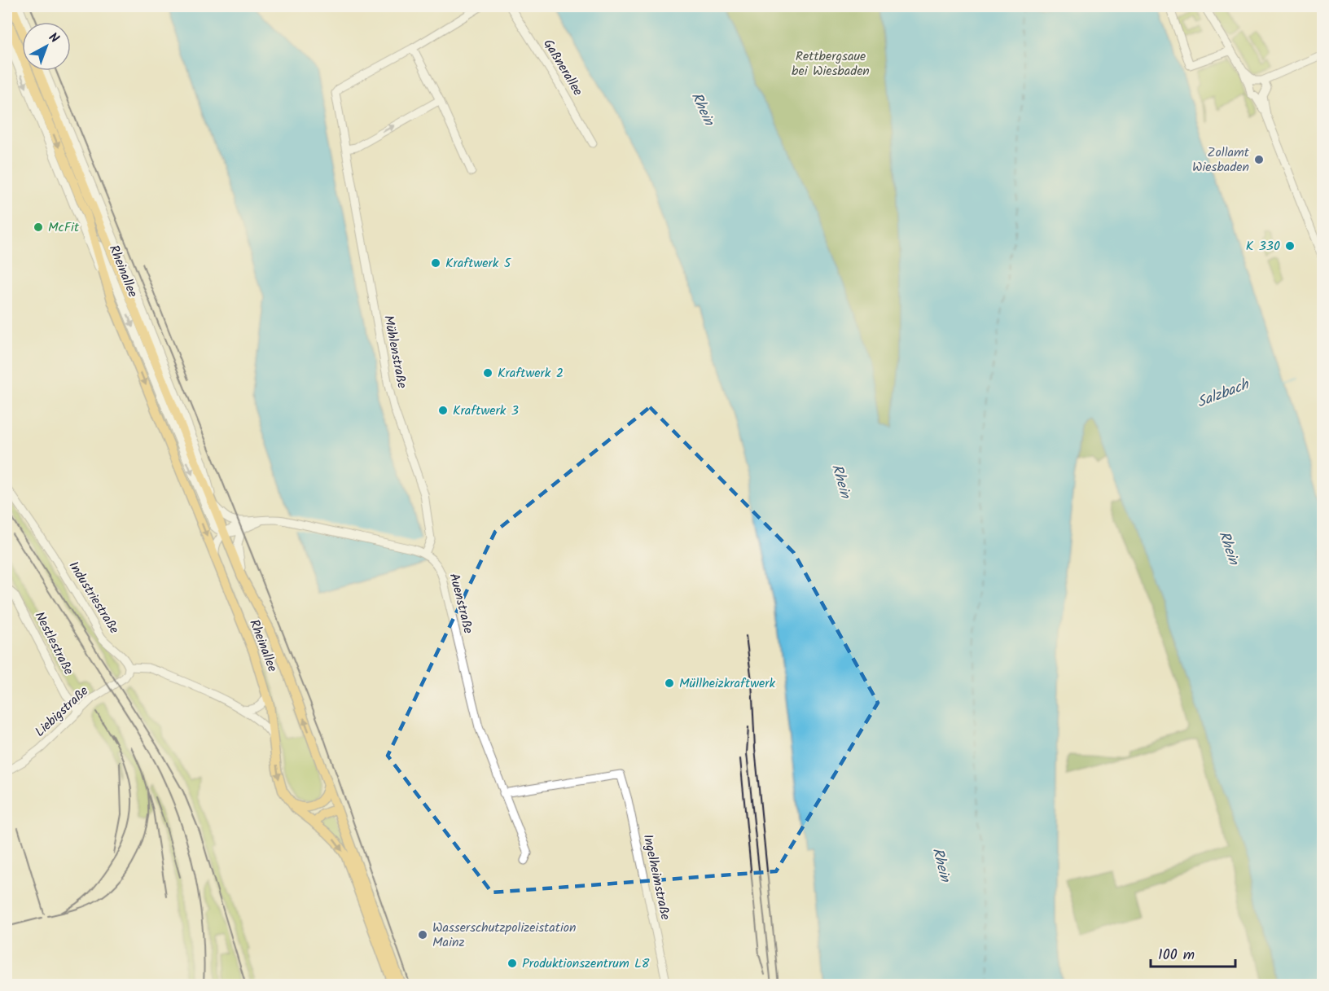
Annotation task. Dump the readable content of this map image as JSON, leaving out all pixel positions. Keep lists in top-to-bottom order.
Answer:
{
  "streets": {
    "main road": ["Rheinallee"],
    "street": [
      "Gaßnerallee",
      "Mühlenstraße",
      "Industriestraße",
      "Auenstraße",
      "Nestlestraße",
      "Liebigstraße",
      "Ingelheimstraße"
    ]
  },
  "crossings": [
    ["Mühlenstraße", "Auenstraße"],
    ["Industriestraße", "Liebigstraße"],
    ["Auenstraße", "Ingelheimstraße"],
    ["Nestlestraße", "Liebigstraße"]
  ],
  "water": ["Rhein", "Salzbach"],
  "parks": ["Rettbergsaue bei Wiesbaden"],
  "places": [
    "Zollamt Wiesbaden",
    "McFit",
    "K 330",
    "Kraftwerk 5",
    "Kraftwerk 2",
    "Kraftwerk 3",
    "Müllheizkraftwerk",
    "Wasserschutzpolizeistation Mainz",
    "Produktionszentrum L8"
  ],
  "scale_bar": "100 m",
  "north": "top right"
}
